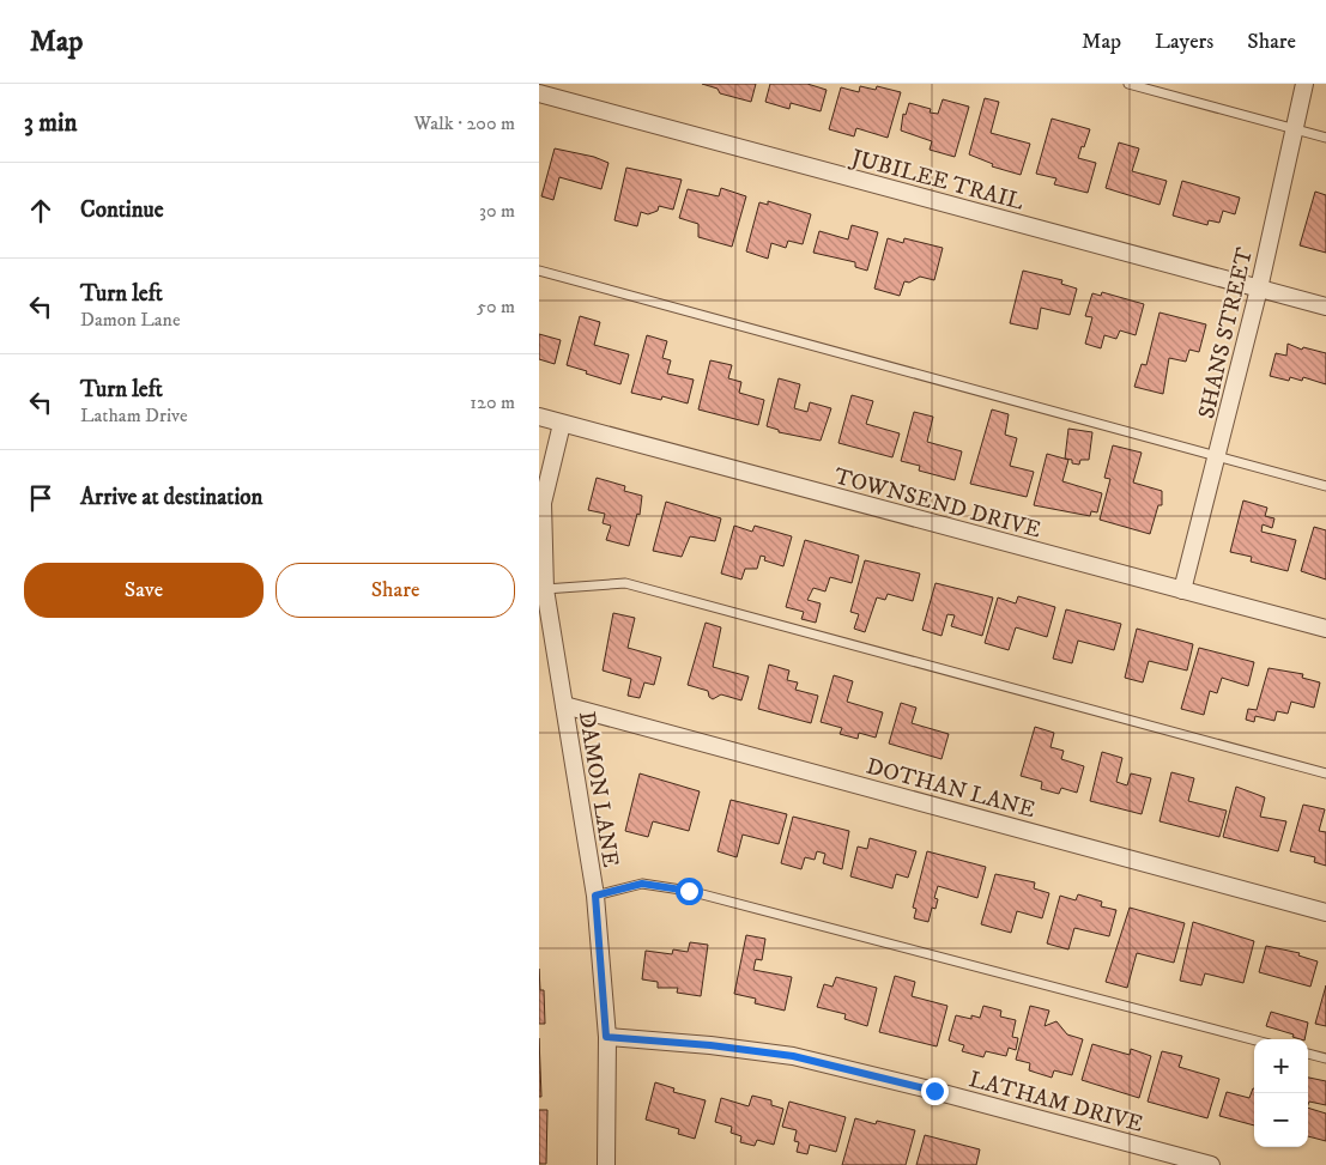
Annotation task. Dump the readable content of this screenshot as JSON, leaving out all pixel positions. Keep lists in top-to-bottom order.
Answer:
{
  "streets": {
    "street": [
      "JUBILEE TRAIL",
      "SHANS STREET",
      "TOWNSEND DRIVE",
      "DOTHAN LANE",
      "DAMON LANE",
      "LATHAM DRIVE"
    ]
  },
  "crossings": [
    ["JUBILEE TRAIL", "SHANS STREET"],
    ["SHANS STREET", "TOWNSEND DRIVE"],
    ["TOWNSEND DRIVE", "DAMON LANE"],
    ["DOTHAN LANE", "DAMON LANE"],
    ["DAMON LANE", "LATHAM DRIVE"]
  ],
  "page": {
    "header": "Map",
    "nav": ["Map", "Layers", "Share"],
    "heading": ["3 min", "Walk · 200 m"],
    "list": [
      ["Continue", "30 m"],
      ["Turn left", "Damon Lane", "50 m"],
      ["Turn left", "Latham Drive", "120 m"],
      "Arrive at destination"
    ],
    "buttons": ["Save", "Share"],
    "map_buttons": ["+", "−"]
  }
}
